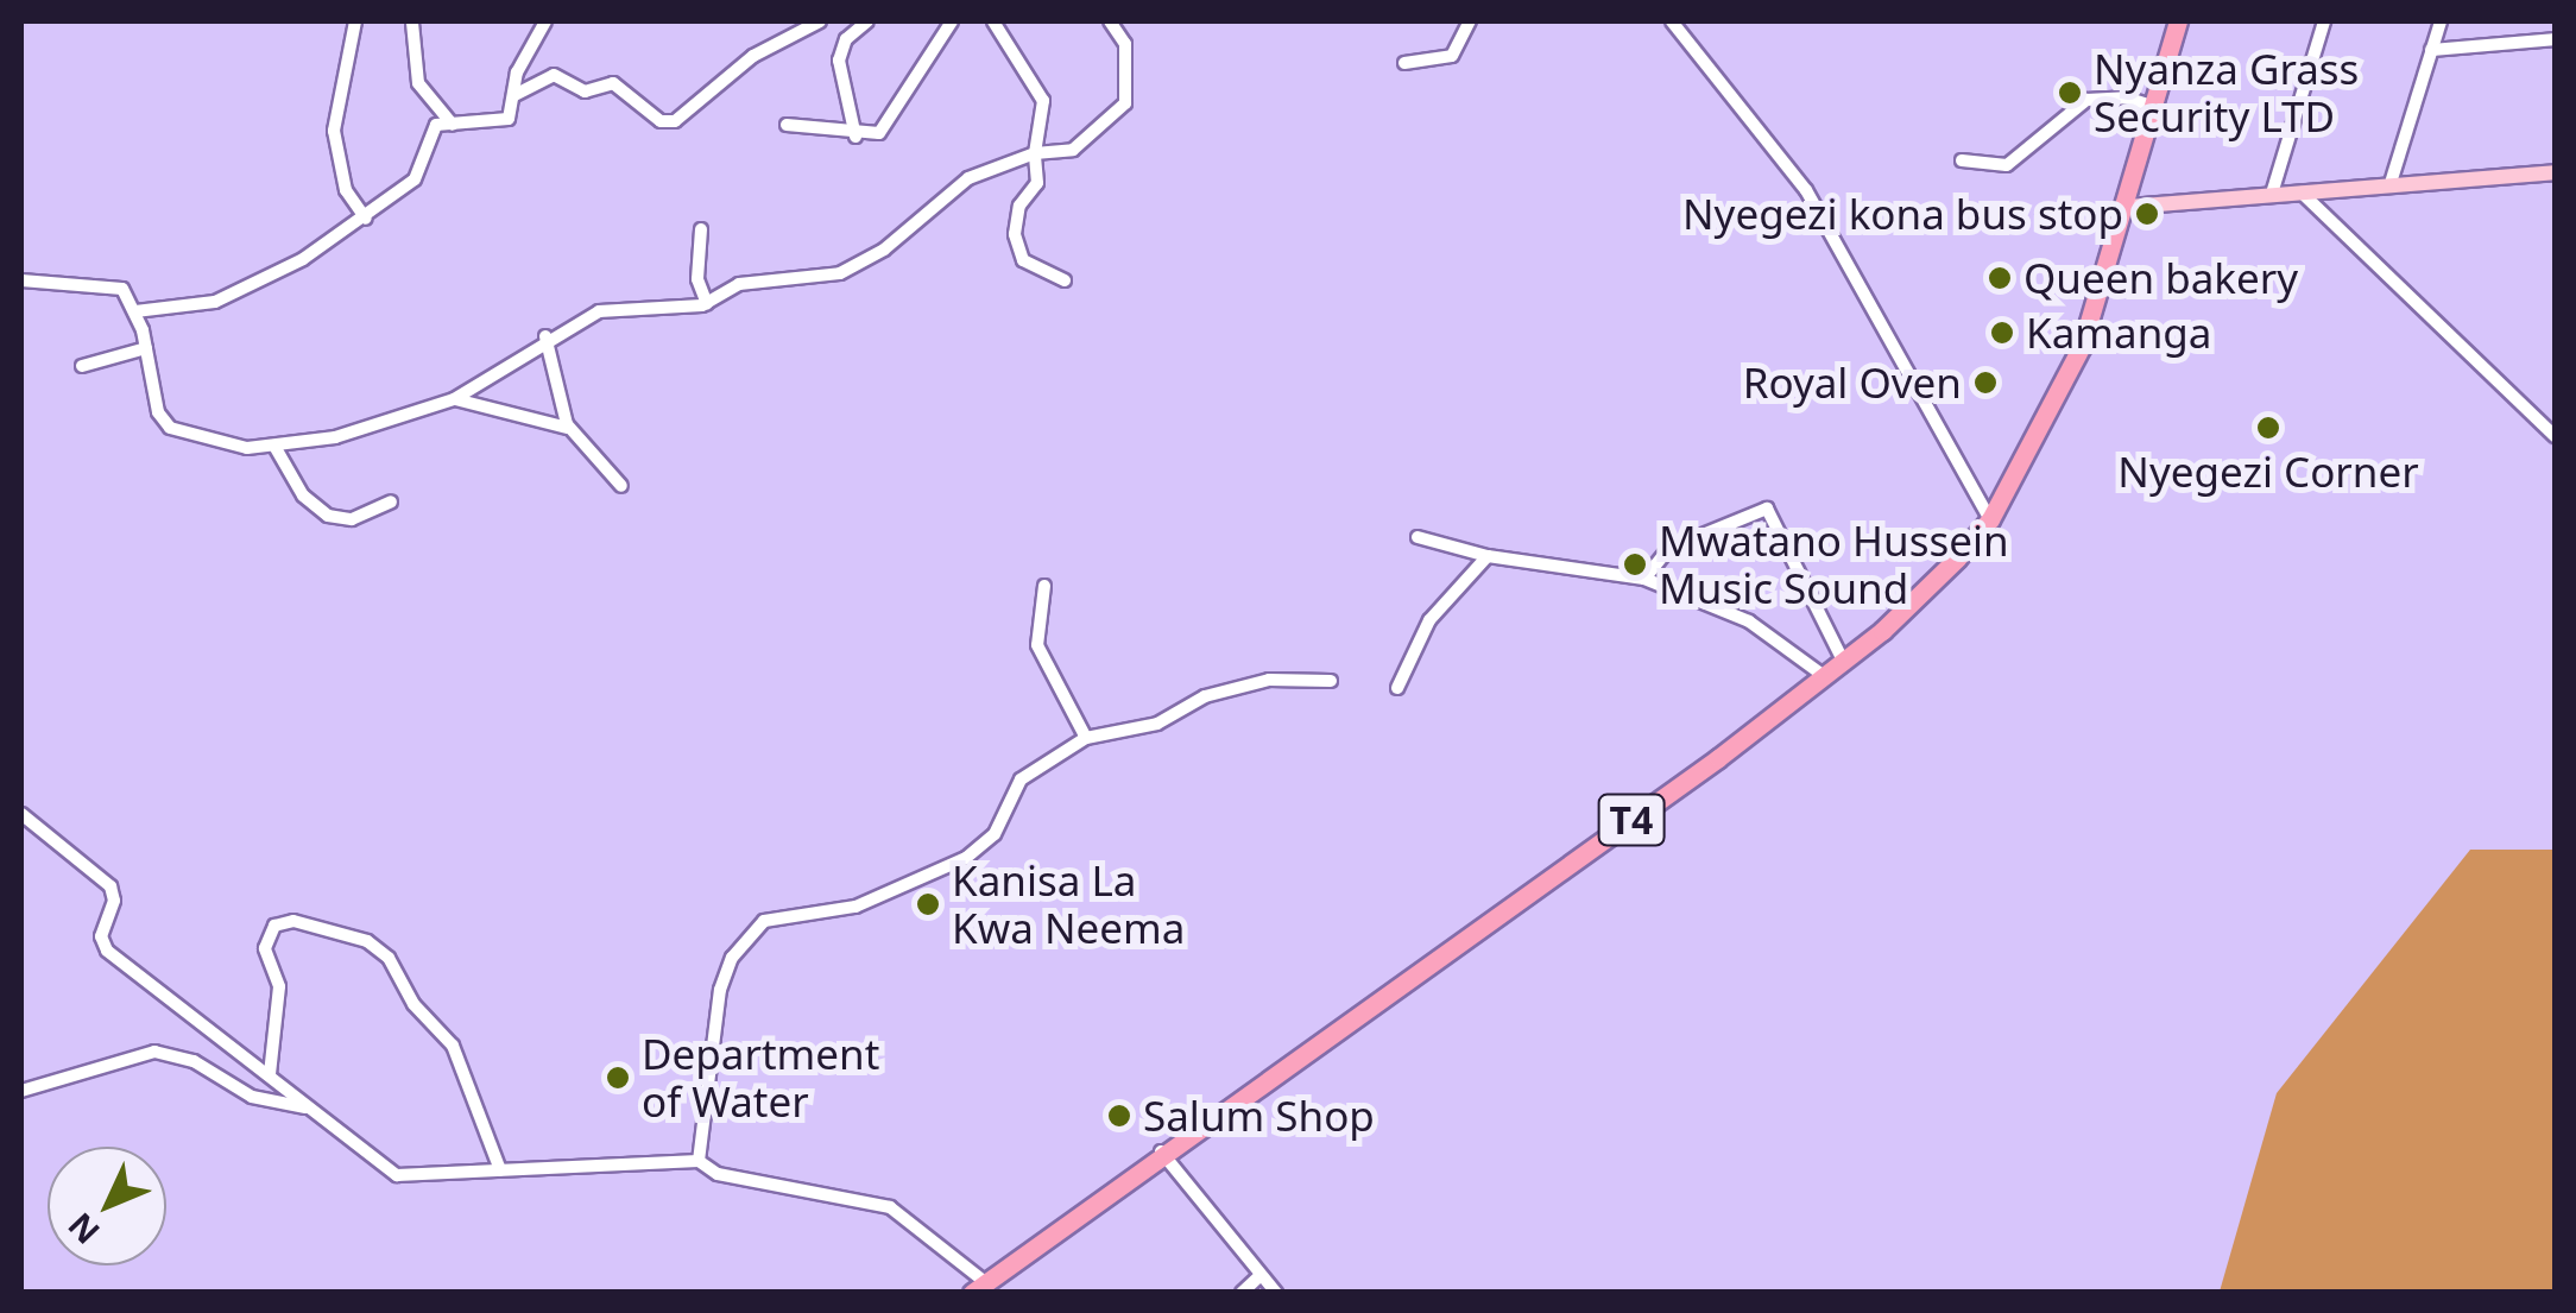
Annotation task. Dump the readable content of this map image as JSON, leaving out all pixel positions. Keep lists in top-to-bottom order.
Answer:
{
  "streets": {
    "highway": ["T4"]
  },
  "places": [
    "Nyanza Grass Security LTD",
    "Nyegezi kona bus stop",
    "Queen bakery",
    "Kamanga",
    "Royal Oven",
    "Nyegezi Corner",
    "Mwatano Hussein Music Sound",
    "Kanisa La Kwa Neema",
    "Department of Water",
    "Salum Shop"
  ],
  "north": "bottom left"
}
